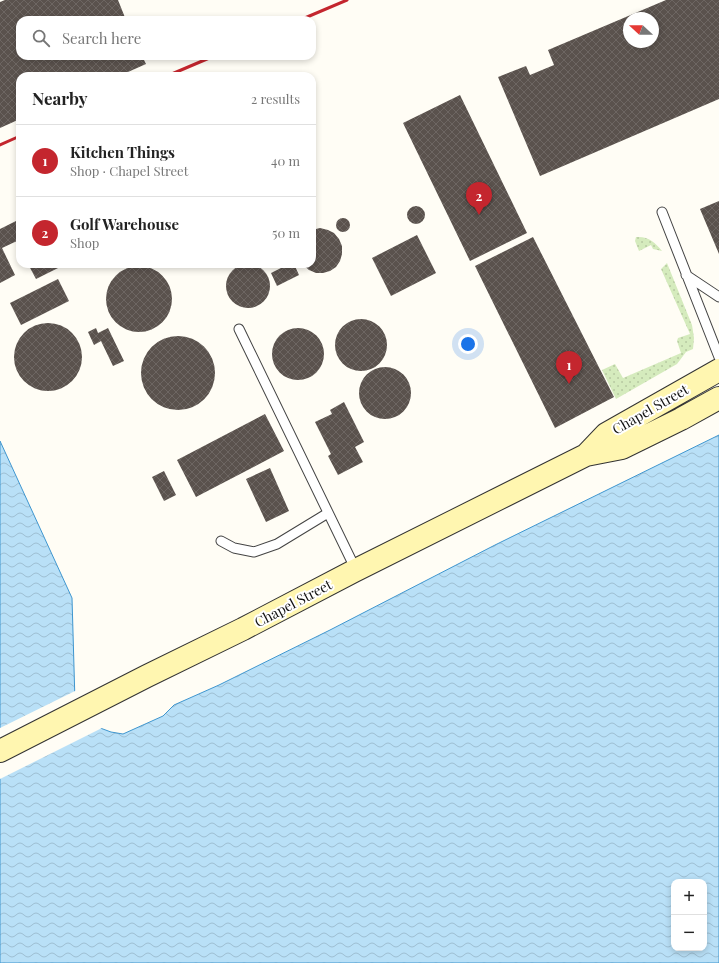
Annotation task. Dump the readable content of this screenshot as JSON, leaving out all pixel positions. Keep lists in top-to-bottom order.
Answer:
{
  "streets": {
    "main road": ["Chapel Street"]
  },
  "north": "left",
  "page": {
    "search": "Search here",
    "heading": ["Nearby", "2 results"],
    "list": [
      {
        "mark": "1",
        "name": "Kitchen Things",
        "note": "Shop · Chapel Street",
        "value": "40 m"
      },
      {
        "mark": "2",
        "name": "Golf Warehouse",
        "note": "Shop",
        "value": "50 m"
      }
    ],
    "pins": ["2", "1"],
    "map_buttons": ["+", "−"]
  }
}
